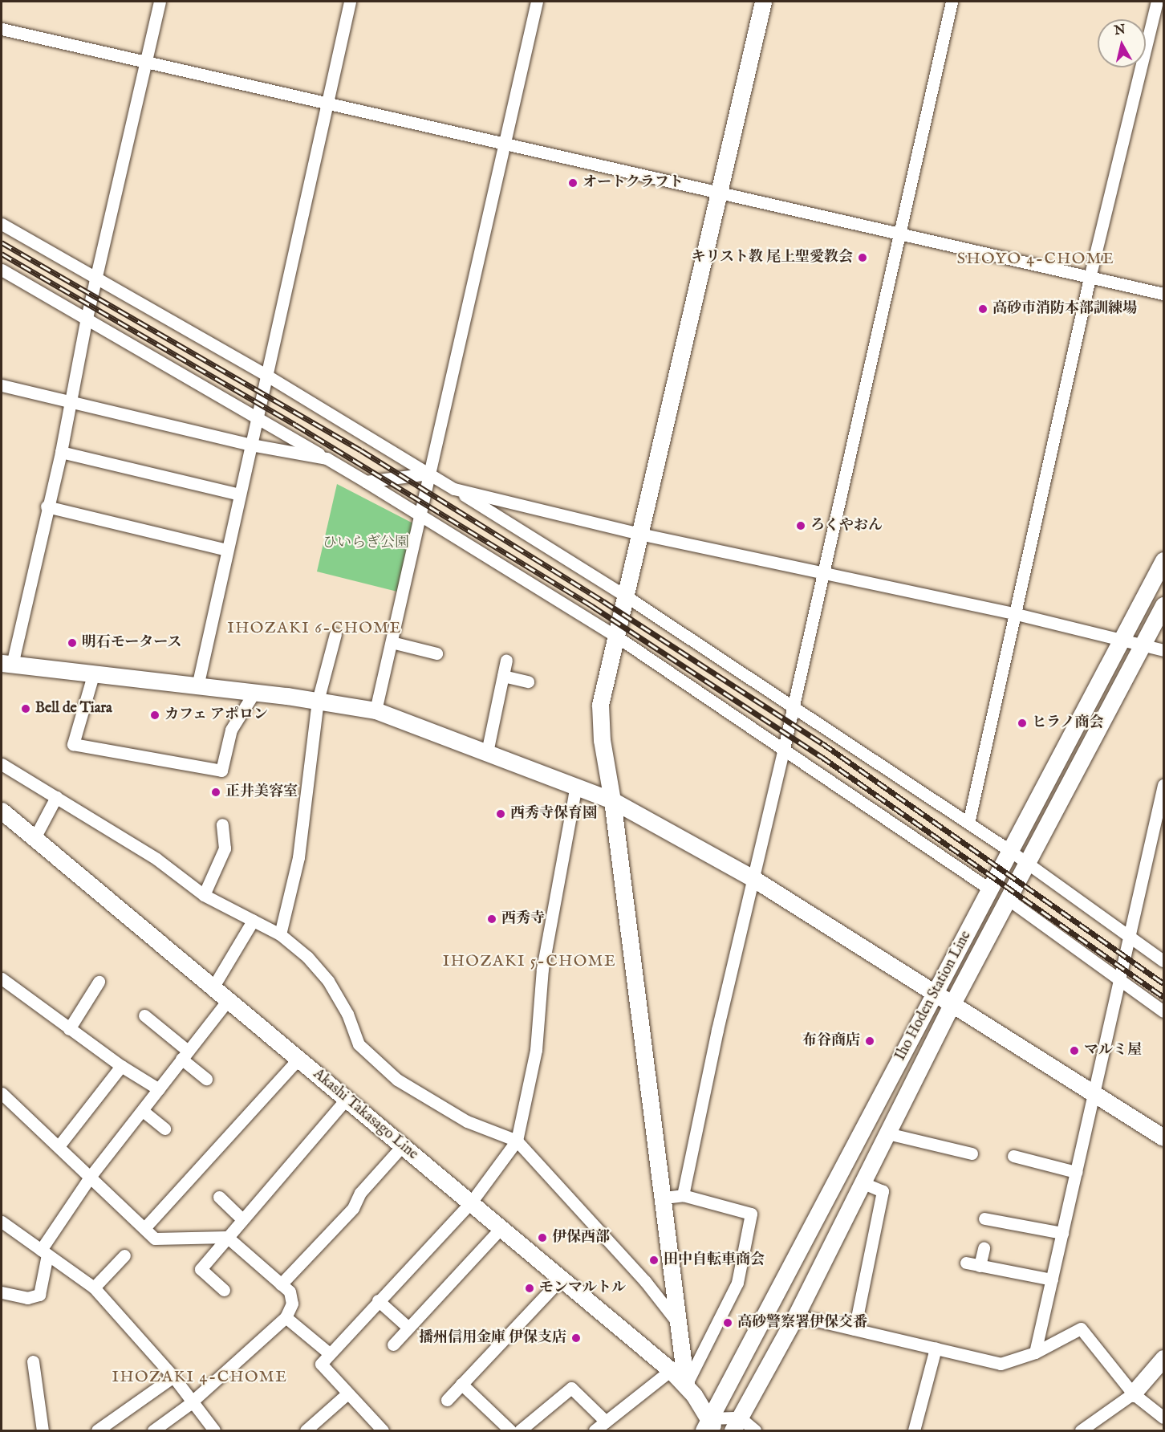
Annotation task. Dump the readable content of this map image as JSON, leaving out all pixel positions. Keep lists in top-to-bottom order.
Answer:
{
  "streets": {
    "main road": ["Iho Hoden Station Line", "Akashi Takasago Line"]
  },
  "crossings": [
    ["Iho Hoden Station Line", "Akashi Takasago Line"]
  ],
  "districts": [
    "SHOYO 4-CHOME",
    "IHOZAKI 6-CHOME",
    "IHOZAKI 5-CHOME",
    "IHOZAKI 4-CHOME"
  ],
  "parks": ["ひいらぎ公園"],
  "places": [
    "オートクラフト",
    "キリスト教 尾上聖愛教会",
    "高砂市消防本部訓練場",
    "ろくやおん",
    "明石モータース",
    "Bell de Tiara",
    "カフェ アポロン",
    "ヒラノ商会",
    "正井美容室",
    "西秀寺保育園",
    "西秀寺",
    "布谷商店",
    "マルミ屋",
    "伊保西部",
    "田中自転車商会",
    "モンマルトル",
    "高砂警察署伊保交番",
    "播州信用金庫 伊保支店"
  ],
  "north": "top"
}
